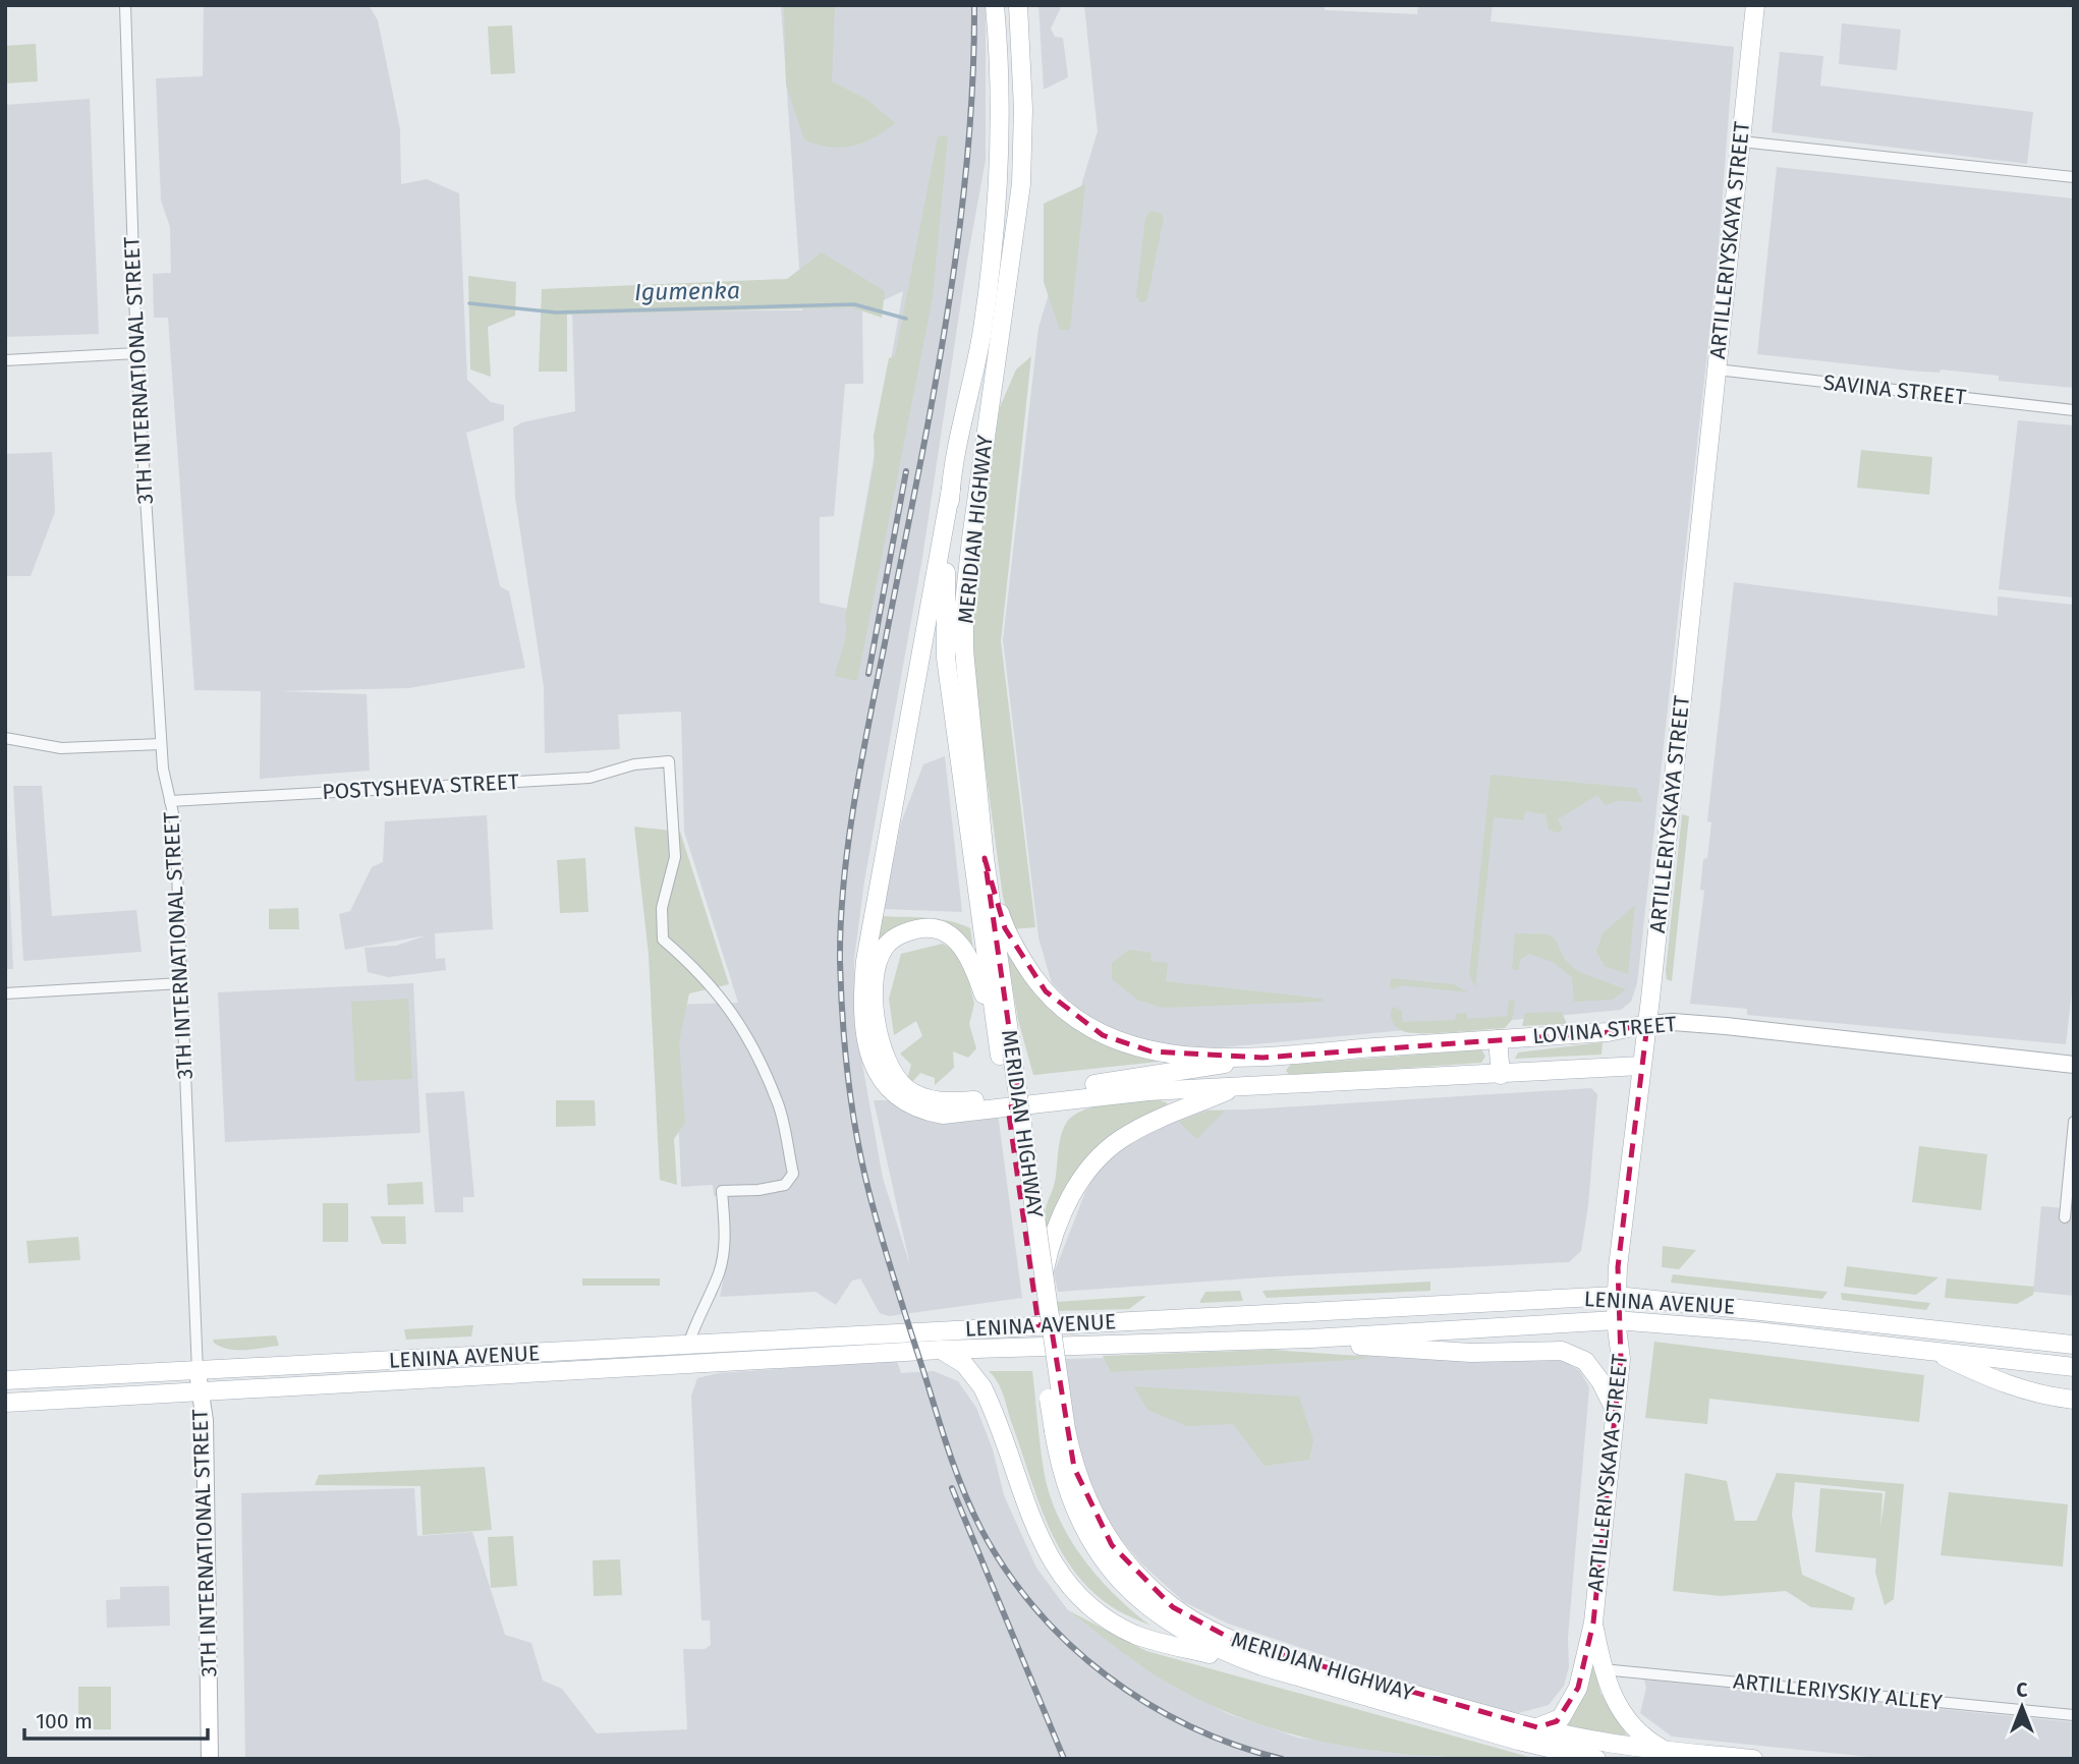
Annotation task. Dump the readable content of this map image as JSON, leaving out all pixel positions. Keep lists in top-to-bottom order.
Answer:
{
  "streets": {
    "main road": [
      "ARTILLERIYSKAYA STREET",
      "MERIDIAN HIGHWAY",
      "LOVINA STREET",
      "LENINA AVENUE"
    ],
    "street": [
      "3TH INTERNATIONAL STREET",
      "SAVINA STREET",
      "POSTYSHEVA STREET",
      "ARTILLERIYSKIY ALLEY"
    ]
  },
  "crossings": [
    ["ARTILLERIYSKAYA STREET", "SAVINA STREET"],
    ["ARTILLERIYSKAYA STREET", "MERIDIAN HIGHWAY"],
    ["ARTILLERIYSKAYA STREET", "LOVINA STREET"],
    ["ARTILLERIYSKAYA STREET", "LENINA AVENUE"],
    ["ARTILLERIYSKAYA STREET", "ARTILLERIYSKIY ALLEY"],
    ["3TH INTERNATIONAL STREET", "POSTYSHEVA STREET"],
    ["3TH INTERNATIONAL STREET", "LENINA AVENUE"],
    ["POSTYSHEVA STREET", "LENINA AVENUE"]
  ],
  "water": ["Igumenka"],
  "scale_bar": "100 m",
  "north": "top"
}
